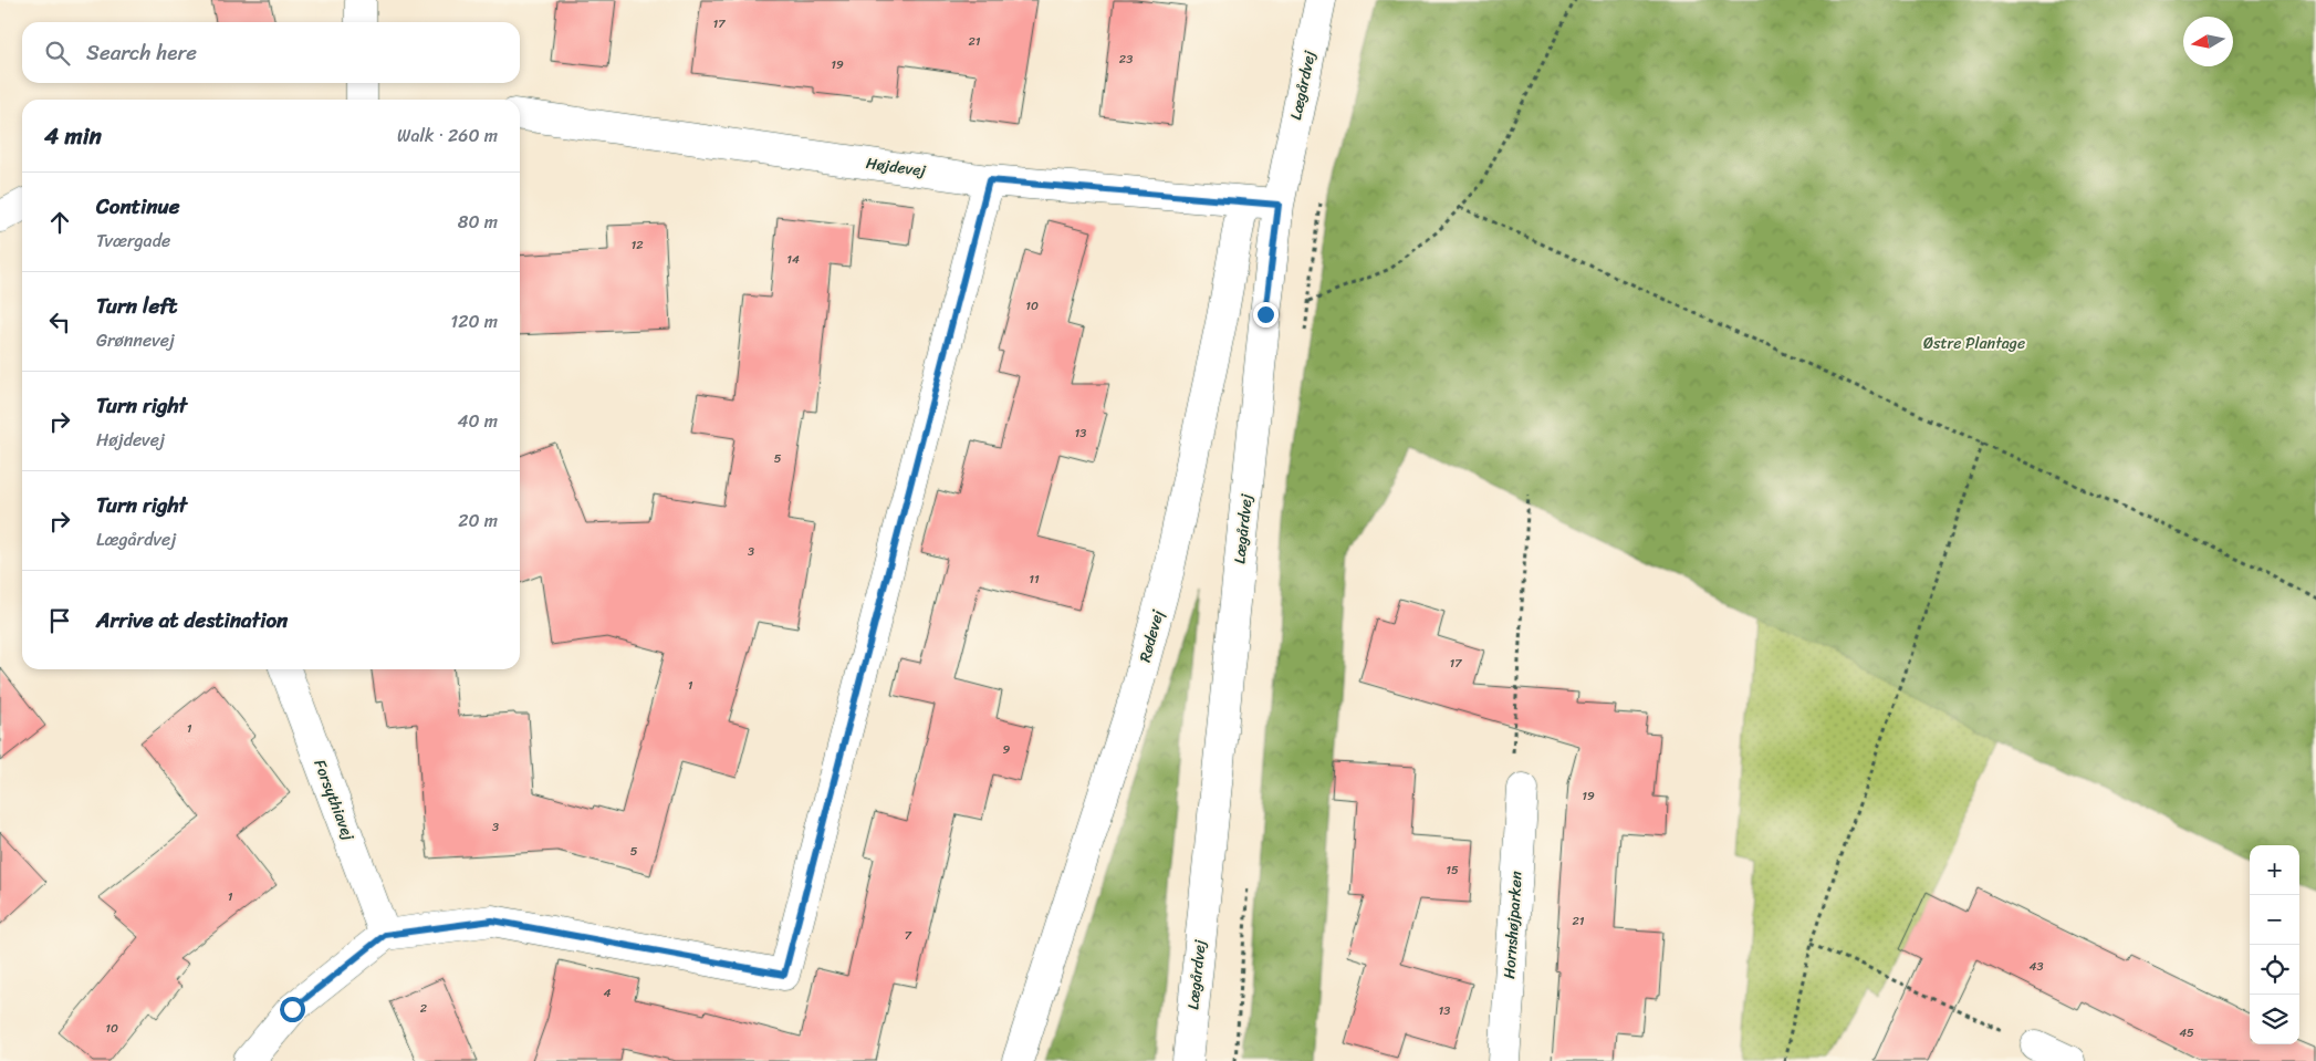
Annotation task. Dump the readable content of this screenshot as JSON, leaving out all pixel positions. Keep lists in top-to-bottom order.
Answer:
{
  "streets": {
    "street": [
      "Lægårdvej",
      "Højdevej",
      "Rødevej",
      "Forsythiavej",
      "Hornshøjparken"
    ]
  },
  "crossings": [
    ["Lægårdvej", "Højdevej"],
    ["Højdevej", "Rødevej"]
  ],
  "parks": ["Østre Plantage"],
  "house_numbers": [
    "17",
    "21",
    "23",
    "19",
    "12",
    "14",
    "10",
    "13",
    "5",
    "3",
    "11",
    "17",
    "1",
    "1",
    "9",
    "19",
    "3",
    "5",
    "15",
    "1",
    "21",
    "7",
    "43",
    "4",
    "2",
    "13",
    "10",
    "45"
  ],
  "north": "left",
  "page": {
    "search": "Search here",
    "heading": ["4 min", "Walk · 260 m"],
    "list": [
      ["Continue", "Tværgade", "80 m"],
      ["Turn left", "Grønnevej", "120 m"],
      ["Turn right", "Højdevej", "40 m"],
      ["Turn right", "Lægårdvej", "20 m"],
      "Arrive at destination"
    ],
    "map_buttons": ["+", "−"]
  }
}
